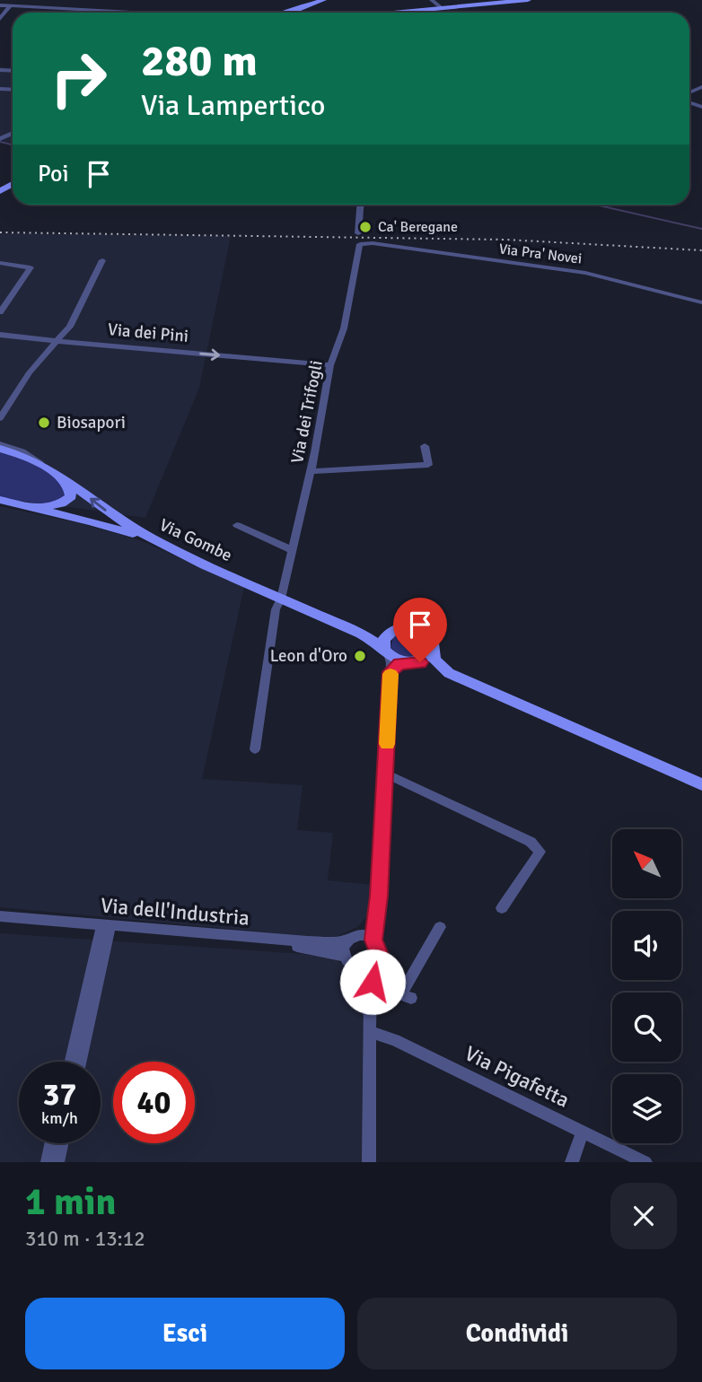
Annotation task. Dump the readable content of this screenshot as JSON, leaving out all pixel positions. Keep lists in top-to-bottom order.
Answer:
{
  "streets": {
    "main road": ["Via Gombe"],
    "street": [
      "Via Pra' Novei",
      "Via dei Pini",
      "Via dei Trifogli",
      "Via dell'Industria",
      "Via Pigafetta"
    ]
  },
  "crossings": [
    ["Via Pra' Novei", "Via dei Trifogli"],
    ["Via dei Pini", "Via dei Trifogli"],
    ["Via dei Trifogli", "Via Gombe"]
  ],
  "one_way": ["Via dei Pini"],
  "places": ["Ca' Beregane", "Biosapori", "Leon d'Oro"],
  "north": "top left",
  "page": {
    "turn": ["280 m", "Via Lampertico"],
    "then": "Poi",
    "speed": "37 km/h",
    "limit": "40",
    "heading": ["1 min", "310 m · 13:12"],
    "buttons": ["Esci", "Condividi"]
  }
}
